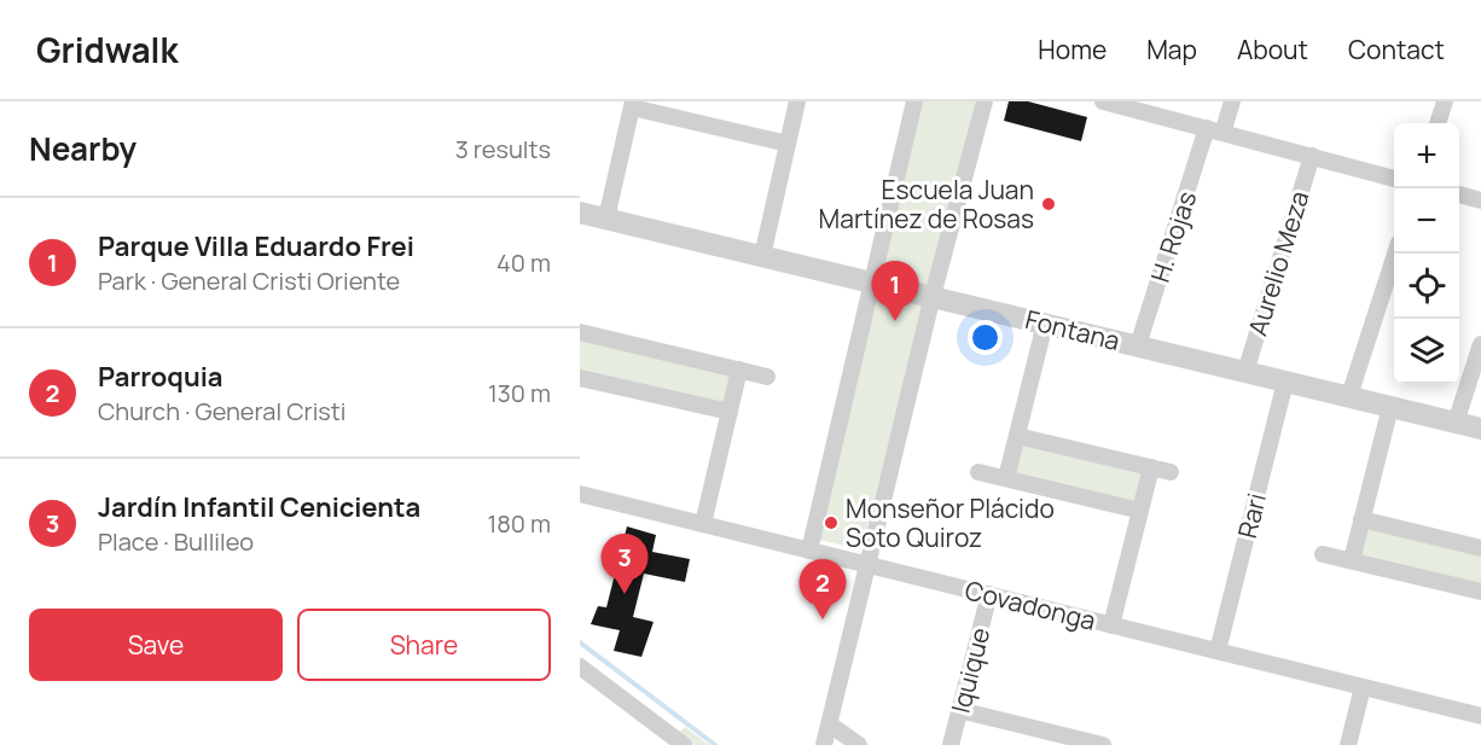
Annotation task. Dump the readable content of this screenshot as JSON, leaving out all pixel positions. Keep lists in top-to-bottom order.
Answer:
{
  "streets": {
    "street": [
      "H. Rojas",
      "Aurelio Meza",
      "Fontana",
      "Rari",
      "Covadonga",
      "Iquique"
    ]
  },
  "crossings": [
    ["H. Rojas", "Fontana"],
    ["Aurelio Meza", "Fontana"],
    ["Fontana", "Rari"],
    ["Rari", "Covadonga"],
    ["Covadonga", "Iquique"]
  ],
  "places": ["Escuela Juan Martínez de Rosas", "Monseñor Plácido Soto Quiroz"],
  "page": {
    "header": "Gridwalk",
    "nav": [
      "Home",
      "Map",
      "About",
      "Contact"
    ],
    "heading": ["Nearby", "3 results"],
    "map_buttons": ["+", "−"],
    "list": [
      {
        "mark": "1",
        "name": "Parque Villa Eduardo Frei",
        "note": "Park · General Cristi Oriente",
        "value": "40 m"
      },
      {
        "mark": "2",
        "name": "Parroquia",
        "note": "Church · General Cristi",
        "value": "130 m"
      },
      {
        "mark": "3",
        "name": "Jardín Infantil Cenicienta",
        "note": "Place · Bullileo",
        "value": "180 m"
      }
    ],
    "pins": ["1", "3", "2"],
    "buttons": ["Save", "Share"]
  }
}
